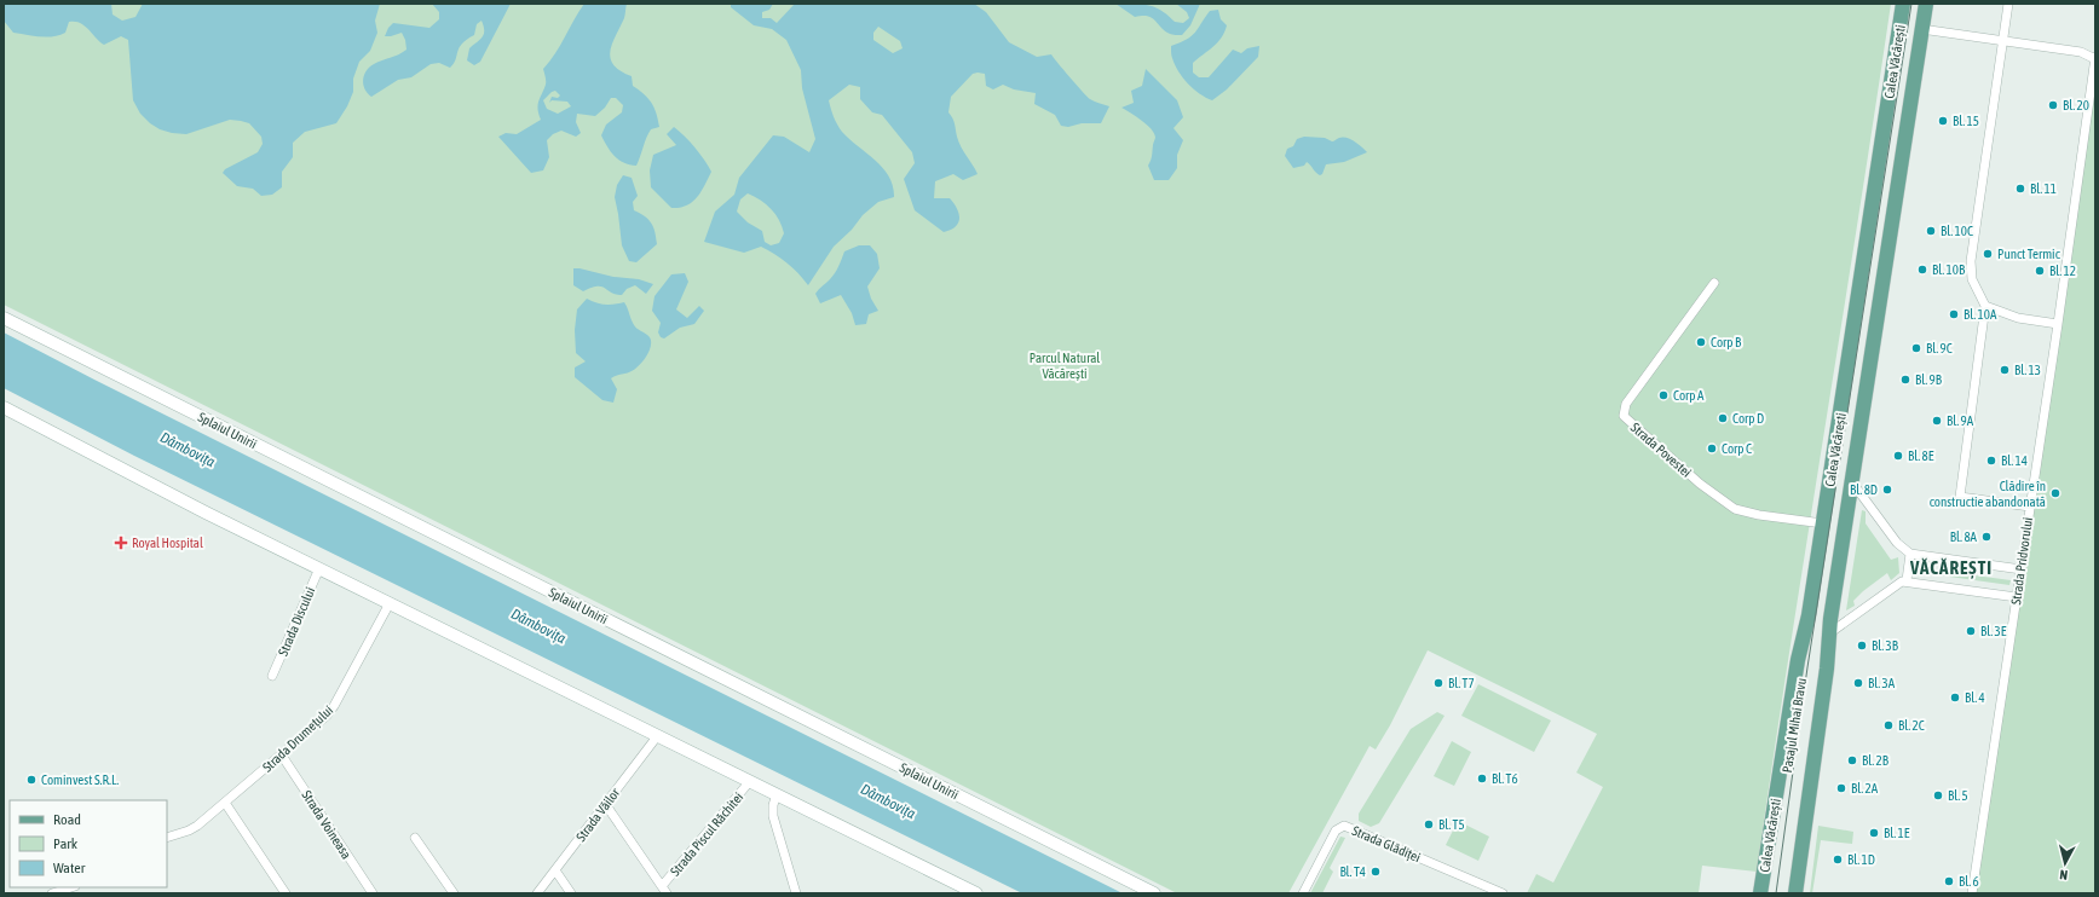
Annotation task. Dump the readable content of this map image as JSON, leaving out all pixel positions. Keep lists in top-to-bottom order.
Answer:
{
  "streets": {
    "main road": ["Calea Văcărești", "Splaiul Unirii", "Pasajul Mihai Bravu"],
    "street": [
      "Strada Povestei",
      "Strada Pridvorului",
      "Strada Discului",
      "Strada Drumețului",
      "Strada Văilor",
      "Strada Voineasa",
      "Strada Piscul Răchitei",
      "Strada Glădiței"
    ]
  },
  "crossings": [
    ["Calea Văcărești", "Strada Povestei"],
    ["Calea Văcărești", "Pasajul Mihai Bravu"],
    ["Strada Drumețului", "Strada Voineasa"]
  ],
  "districts": ["VĂCĂREȘTI"],
  "water": ["Dâmbovița"],
  "parks": ["Parcul Natural Văcărești"],
  "places": {
    "other": [
      "Bl. 20",
      "Bl. 15",
      "Bl. 11",
      "Bl. 10C",
      "Punct Termic",
      "Bl. 10B",
      "Bl. 12",
      "Bl. 10A",
      "Corp B",
      "Bl. 9C",
      "Bl. 13",
      "Bl. 9B",
      "Corp A",
      "Corp D",
      "Bl. 9A",
      "Corp C",
      "Bl. 8E",
      "Bl. 14",
      "Bl. 8D",
      "Clădire în constructie abandonată",
      "Bl. 8A",
      "Bl. 3E",
      "Bl. 3B",
      "Bl. T7",
      "Bl. 3A",
      "Bl. 4",
      "Bl. 2C",
      "Bl. 2B",
      "Bl. T6",
      "Cominvest S.R.L.",
      "Bl. 2A",
      "Bl. 5",
      "Bl. T5",
      "Bl. 1E",
      "Bl. 1D",
      "Bl. T4",
      "Bl. 6"
    ],
    "health": ["Royal Hospital"]
  },
  "legend": ["Road", "Park", "Water"],
  "north": "bottom"
}
